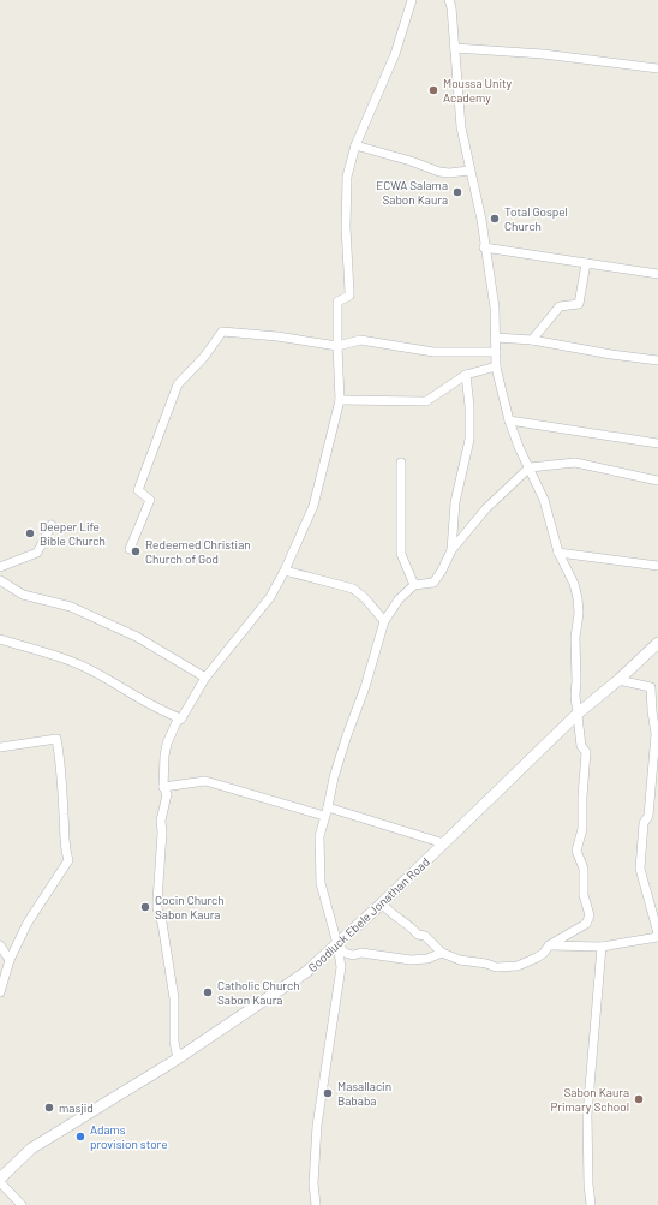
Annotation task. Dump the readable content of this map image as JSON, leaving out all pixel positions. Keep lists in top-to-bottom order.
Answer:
{
  "streets": {
    "main road": ["Goodluck Ebele Jonathan Road"]
  },
  "places": [
    "Moussa Unity Academy",
    "ECWA Salama Sabon Kaura",
    "Total Gospel Church",
    "Deeper Life Bible Church",
    "Redeemed Christian Church of God",
    "Cocin Church Sabon Kaura",
    "Catholic Church Sabon Kaura",
    "Masallacin Bababa",
    "Sabon Kaura Primary School",
    "masjid",
    "Adams provision store"
  ]
}
